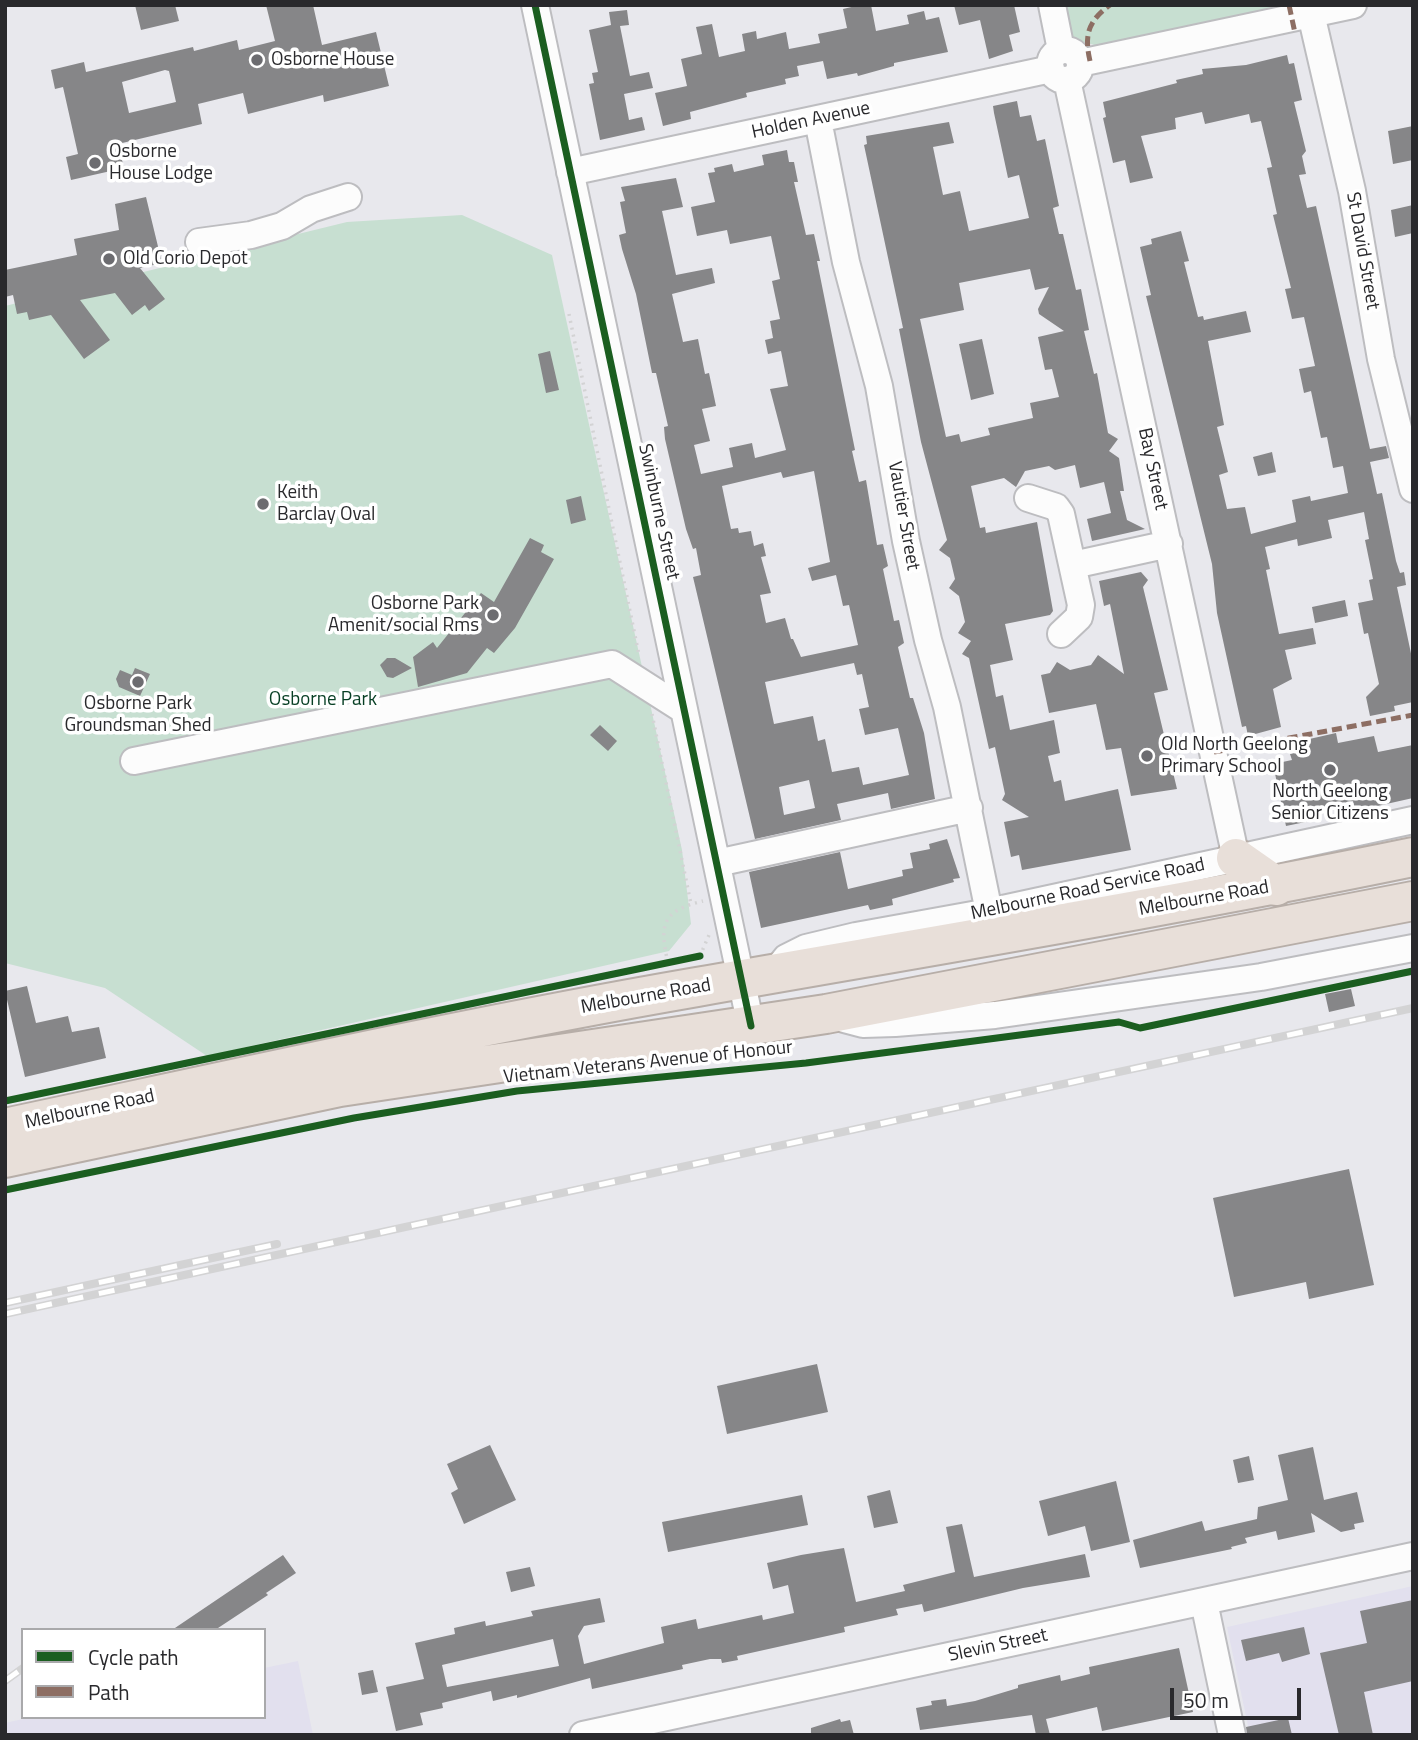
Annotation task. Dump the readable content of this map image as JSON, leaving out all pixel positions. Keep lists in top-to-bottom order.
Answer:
{
  "streets": {
    "highway": ["Melbourne Road"],
    "street": [
      "Holden Avenue",
      "St David Street",
      "Bay Street",
      "Swinburne Street",
      "Vautier Street",
      "Melbourne Road Service Road",
      "Slevin Street"
    ],
    "cycle path": ["Vietnam Veterans Avenue of Honour"]
  },
  "crossings": [
    ["Holden Avenue", "St David Street"],
    ["Holden Avenue", "Bay Street"],
    ["Holden Avenue", "Swinburne Street"],
    ["Holden Avenue", "Vautier Street"],
    ["Bay Street", "Melbourne Road Service Road"],
    ["Bay Street", "Melbourne Road"],
    ["Swinburne Street", "Melbourne Road Service Road"],
    ["Swinburne Street", "Melbourne Road"],
    ["Vautier Street", "Melbourne Road Service Road"],
    ["Melbourne Road Service Road", "Melbourne Road"]
  ],
  "parks": ["Osborne Park"],
  "places": [
    "Osborne House",
    "Osborne House Lodge",
    "Old Corio Depot",
    "Keith Barclay Oval",
    "Osborne Park Amenit/social Rms",
    "Osborne Park Groundsman Shed",
    "Old North Geelong Primary School",
    "North Geelong Senior Citizens"
  ],
  "legend": ["Cycle path", "Path"],
  "scale_bar": "50 m"
}
